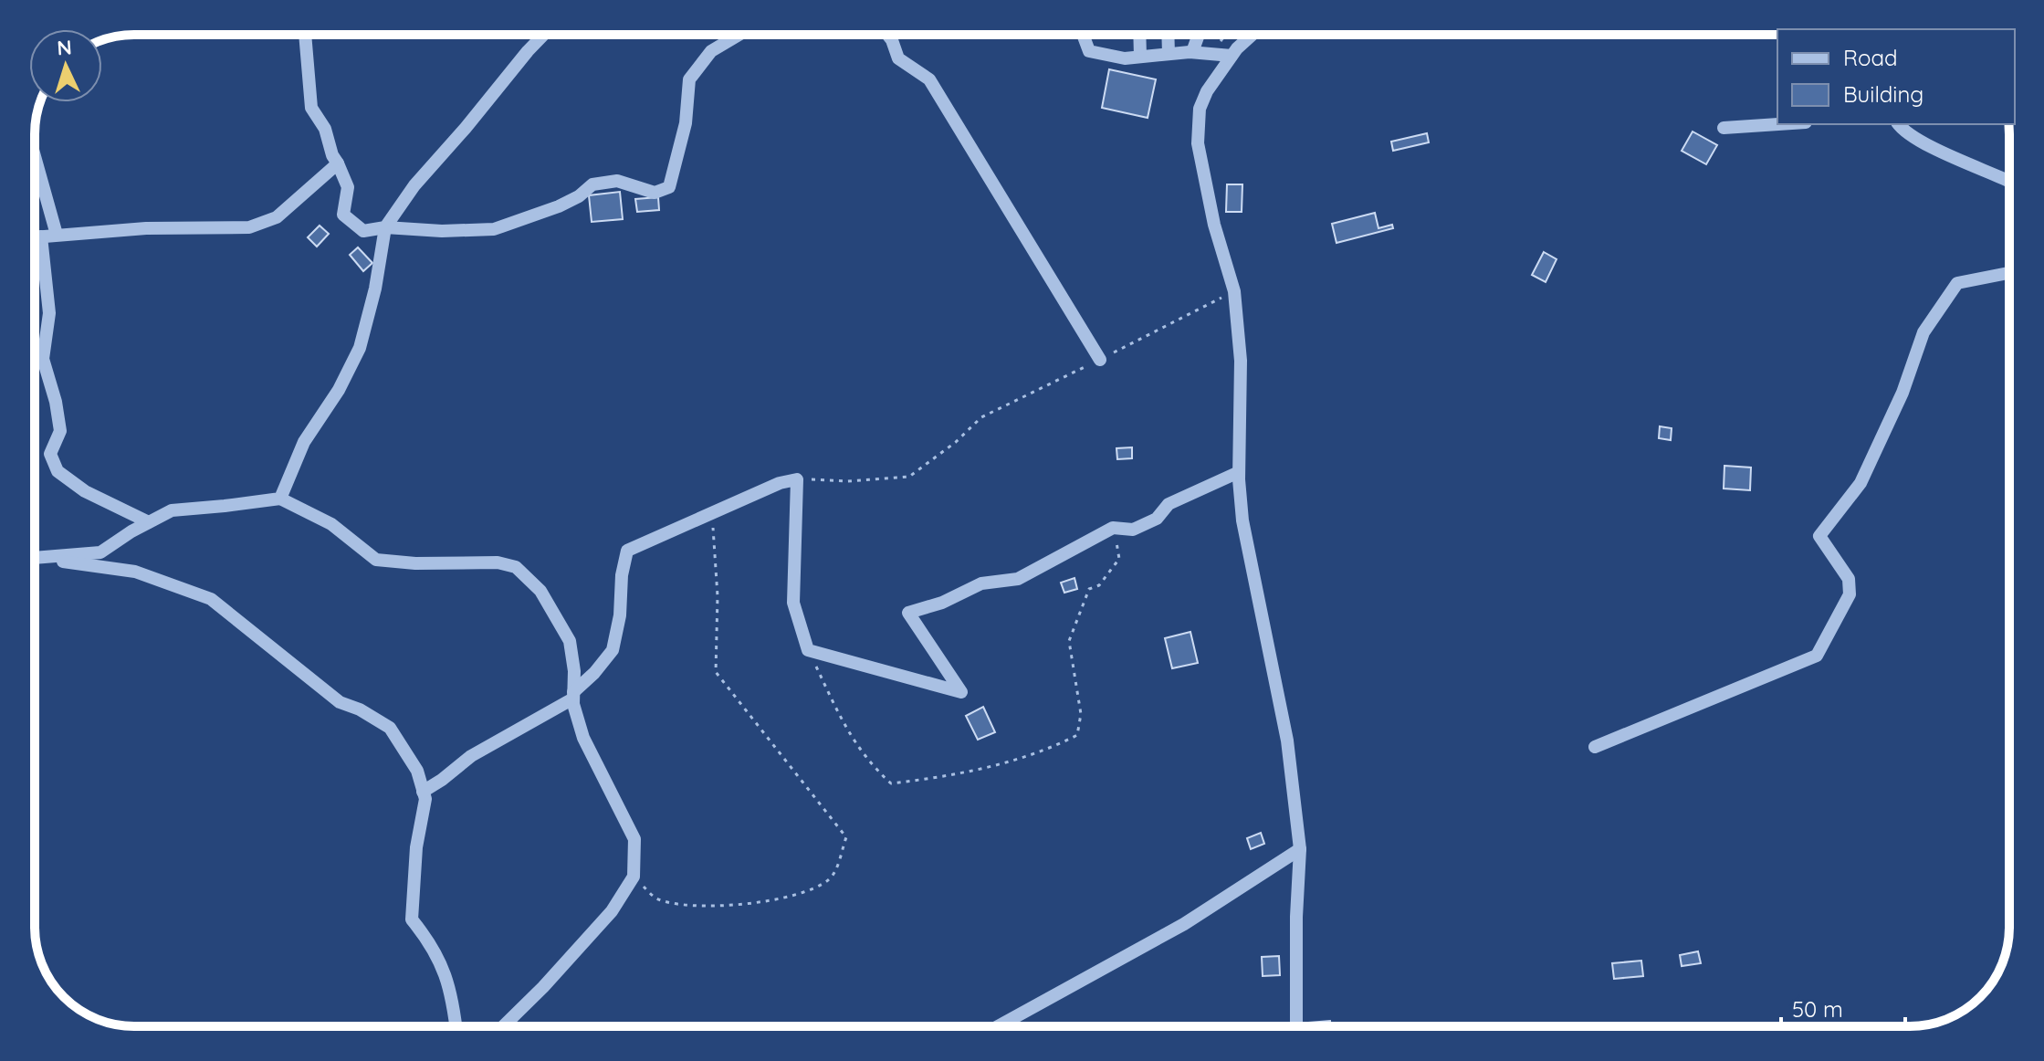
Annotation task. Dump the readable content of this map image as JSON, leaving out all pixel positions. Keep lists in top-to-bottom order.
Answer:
{
  "legend": ["Road", "Building"],
  "scale_bar": "50 m",
  "north": "top"
}
